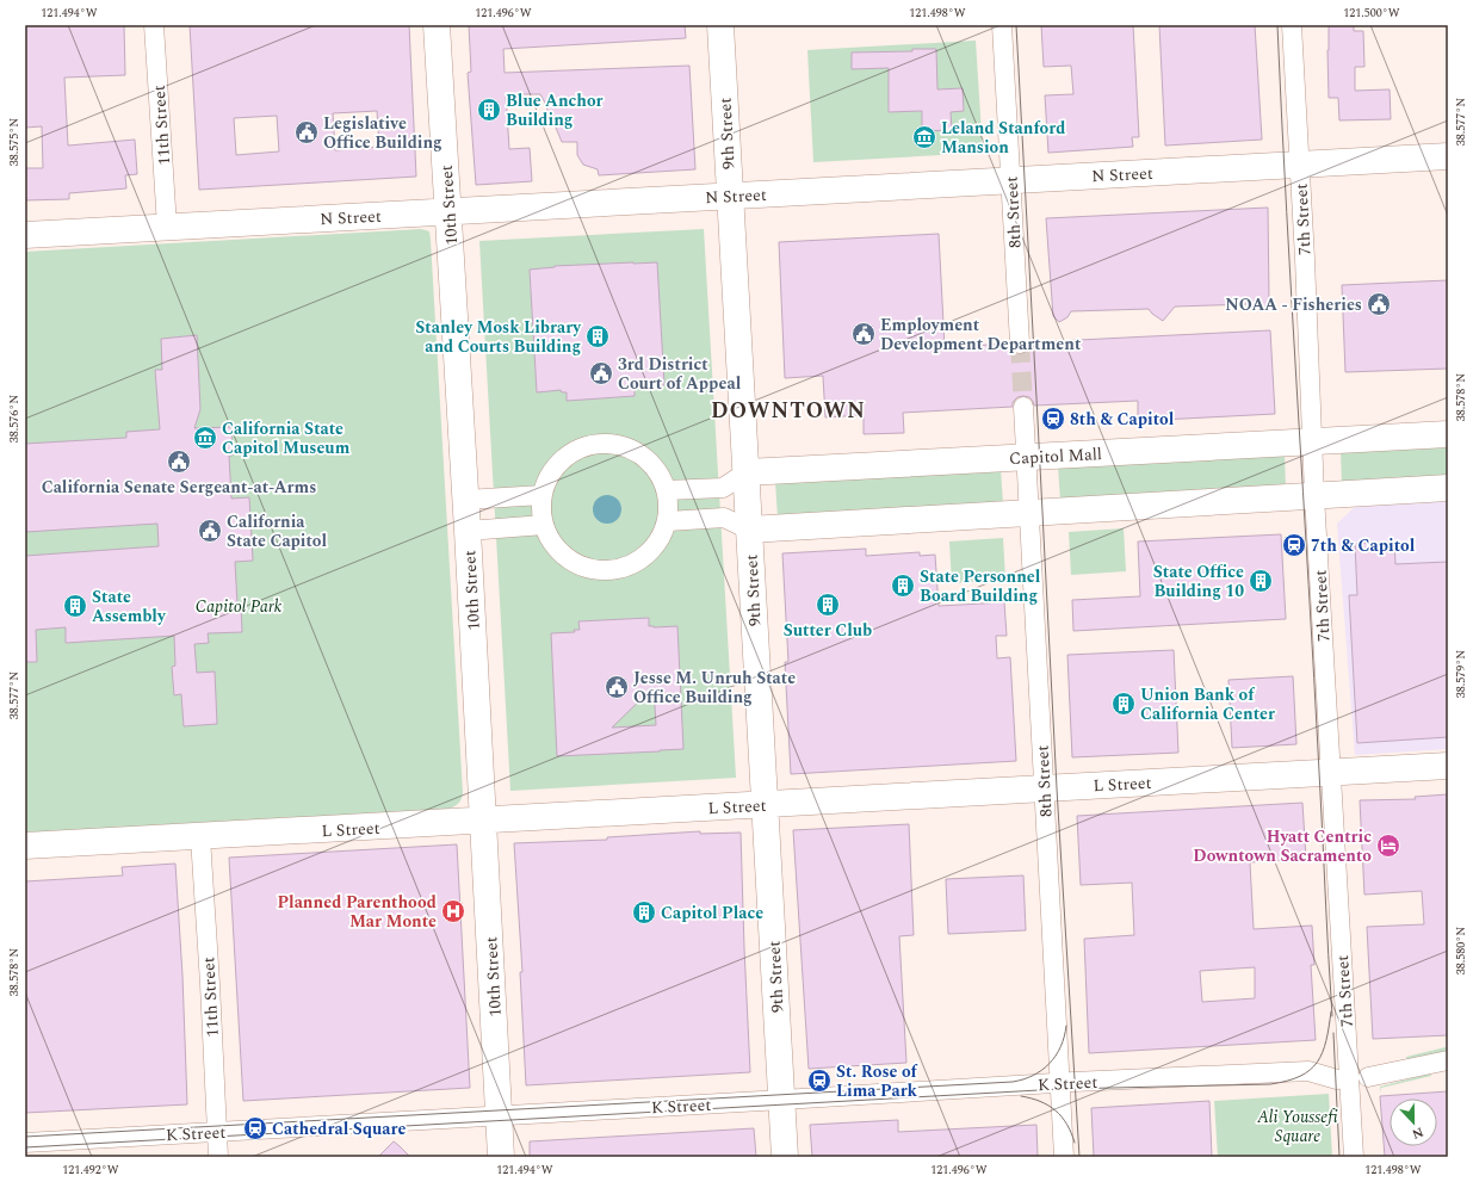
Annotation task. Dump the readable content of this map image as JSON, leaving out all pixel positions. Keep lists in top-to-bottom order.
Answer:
{
  "streets": {
    "main road": [
      "9th Street",
      "N Street",
      "10th Street",
      "Capitol Mall",
      "L Street"
    ],
    "street": [
      "11th Street",
      "8th Street",
      "7th Street",
      "K Street"
    ]
  },
  "crossings": [
    ["11th Street", "N Street"],
    ["11th Street", "L Street"],
    ["11th Street", "K Street"],
    ["9th Street", "N Street"],
    ["9th Street", "Capitol Mall"],
    ["9th Street", "L Street"],
    ["9th Street", "K Street"],
    ["N Street", "10th Street"],
    ["N Street", "8th Street"],
    ["N Street", "7th Street"],
    ["10th Street", "L Street"],
    ["10th Street", "K Street"],
    ["8th Street", "Capitol Mall"],
    ["8th Street", "L Street"],
    ["8th Street", "K Street"],
    ["7th Street", "Capitol Mall"],
    ["7th Street", "L Street"]
  ],
  "districts": ["DOWNTOWN"],
  "parks": ["Capitol Park", "Ali Youssefi Square"],
  "places": {
    "building": [
      "Blue Anchor Building",
      "Stanley Mosk Library and Courts Building",
      "State Office Building 10",
      "State Personnel Board Building",
      "Sutter Club",
      "State Assembly",
      "Union Bank of California Center",
      "Capitol Place"
    ],
    "public building": [
      "Legislative Office Building",
      "NOAA - Fisheries",
      "Employment Development Department",
      "3rd District Court of Appeal",
      "California Senate Sergeant-at-Arms",
      "California State Capitol",
      "Jesse M. Unruh State Office Building"
    ],
    "museum": ["Leland Stanford Mansion", "California State Capitol Museum"],
    "station": [
      "8th & Capitol",
      "7th & Capitol",
      "St. Rose of Lima Park",
      "Cathedral Square"
    ],
    "hotel": ["Hyatt Centric Downtown Sacramento"],
    "hospital": ["Planned Parenthood Mar Monte"]
  },
  "north": "bottom",
  "coordinates": [
    "121.494°W",
    "121.496°W",
    "121.498°W",
    "121.500°W",
    "38.577°N",
    "38.575°N",
    "38.578°N",
    "38.576°N",
    "38.579°N",
    "38.580°N",
    "121.492°W"
  ]
}
